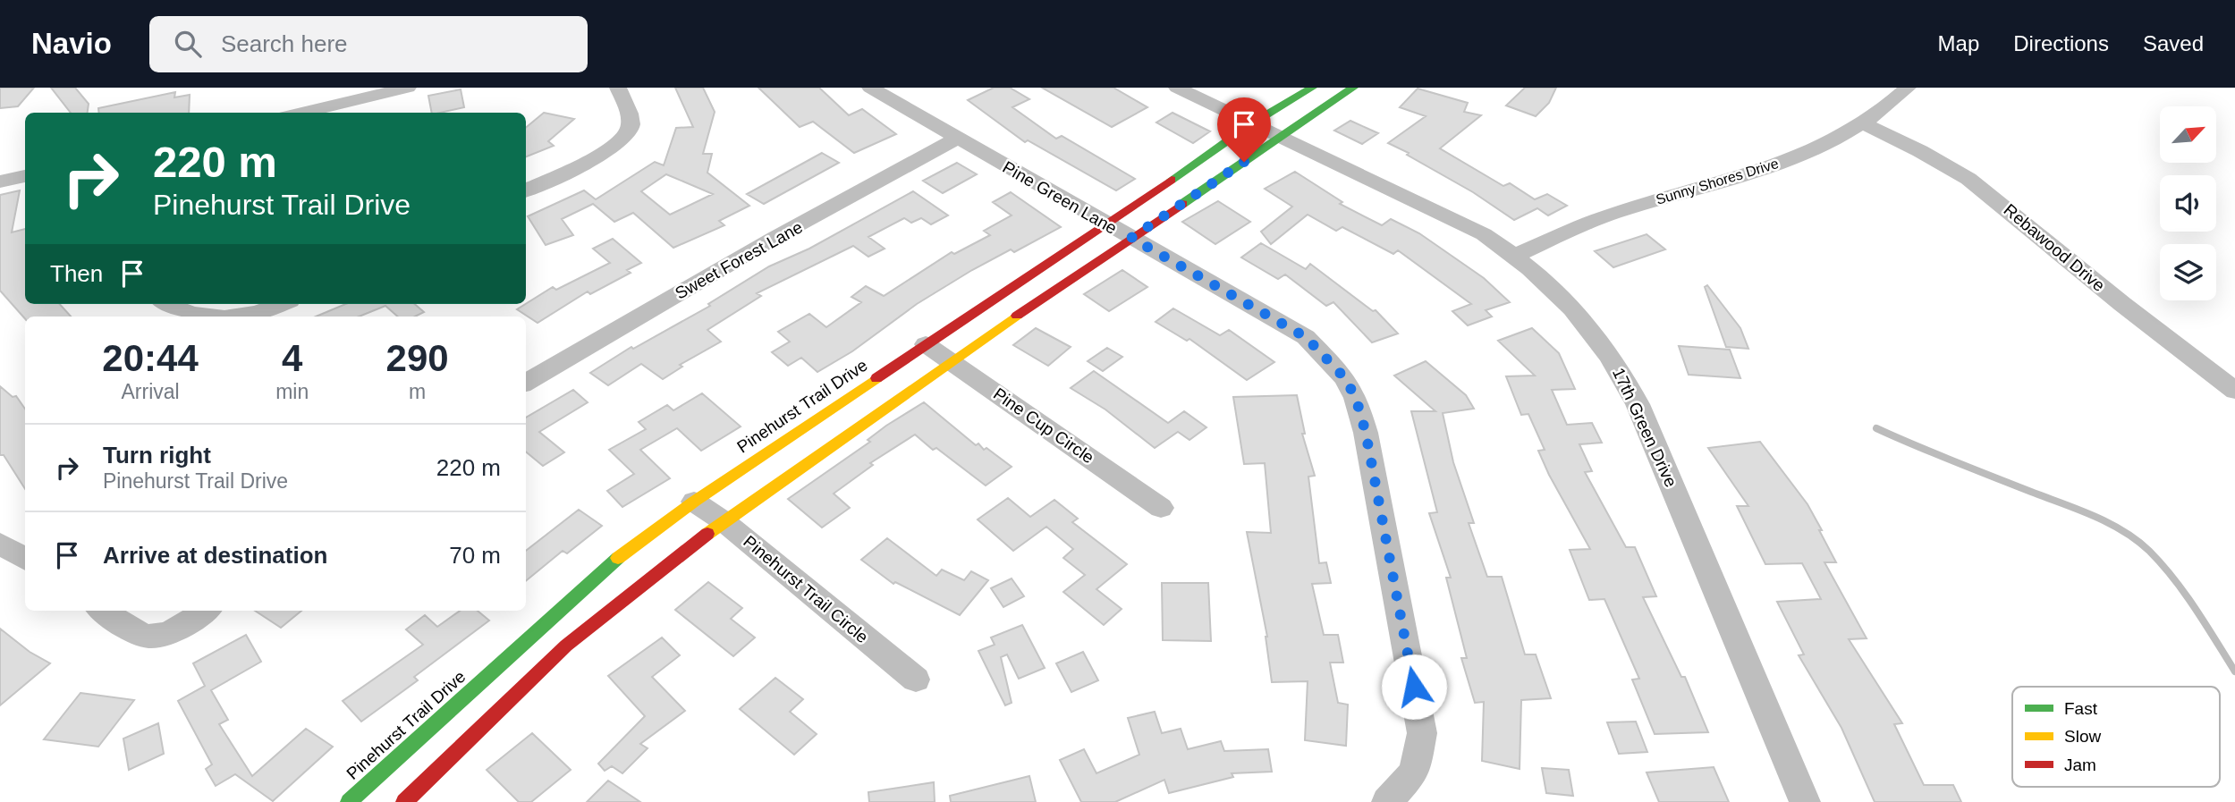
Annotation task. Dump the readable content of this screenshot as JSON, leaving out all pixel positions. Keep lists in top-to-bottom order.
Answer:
{
  "streets": {
    "street": [
      "Sunny Shores Drive",
      "Pine Green Lane",
      "Rebawood Drive",
      "Sweet Forest Lane",
      "Pinehurst Trail Drive",
      "Pine Cup Circle",
      "17th Green Drive",
      "Pinehurst Trail Circle"
    ]
  },
  "crossings": [
    ["Sunny Shores Drive", "Rebawood Drive"],
    ["Sunny Shores Drive", "17th Green Drive"],
    ["Pine Green Lane", "Sweet Forest Lane"],
    ["Pine Green Lane", "Pinehurst Trail Drive"],
    ["Pinehurst Trail Drive", "Pine Cup Circle"],
    ["Pinehurst Trail Drive", "17th Green Drive"],
    ["Pinehurst Trail Drive", "Pinehurst Trail Circle"]
  ],
  "legend": ["Fast", "Slow", "Jam"],
  "north": "top right",
  "page": {
    "header": "Navio",
    "search": "Search here",
    "nav": ["Map", "Directions", "Saved"],
    "turn": ["220 m", "Pinehurst Trail Drive"],
    "then": "Then",
    "eta": [
      "20:44",
      "Arrival",
      "4",
      "min",
      "290",
      "m"
    ],
    "list": [
      {
        "name": "Turn right",
        "note": "Pinehurst Trail Drive",
        "value": "220 m"
      },
      {
        "name": "Arrive at destination",
        "value": "70 m"
      }
    ]
  }
}
